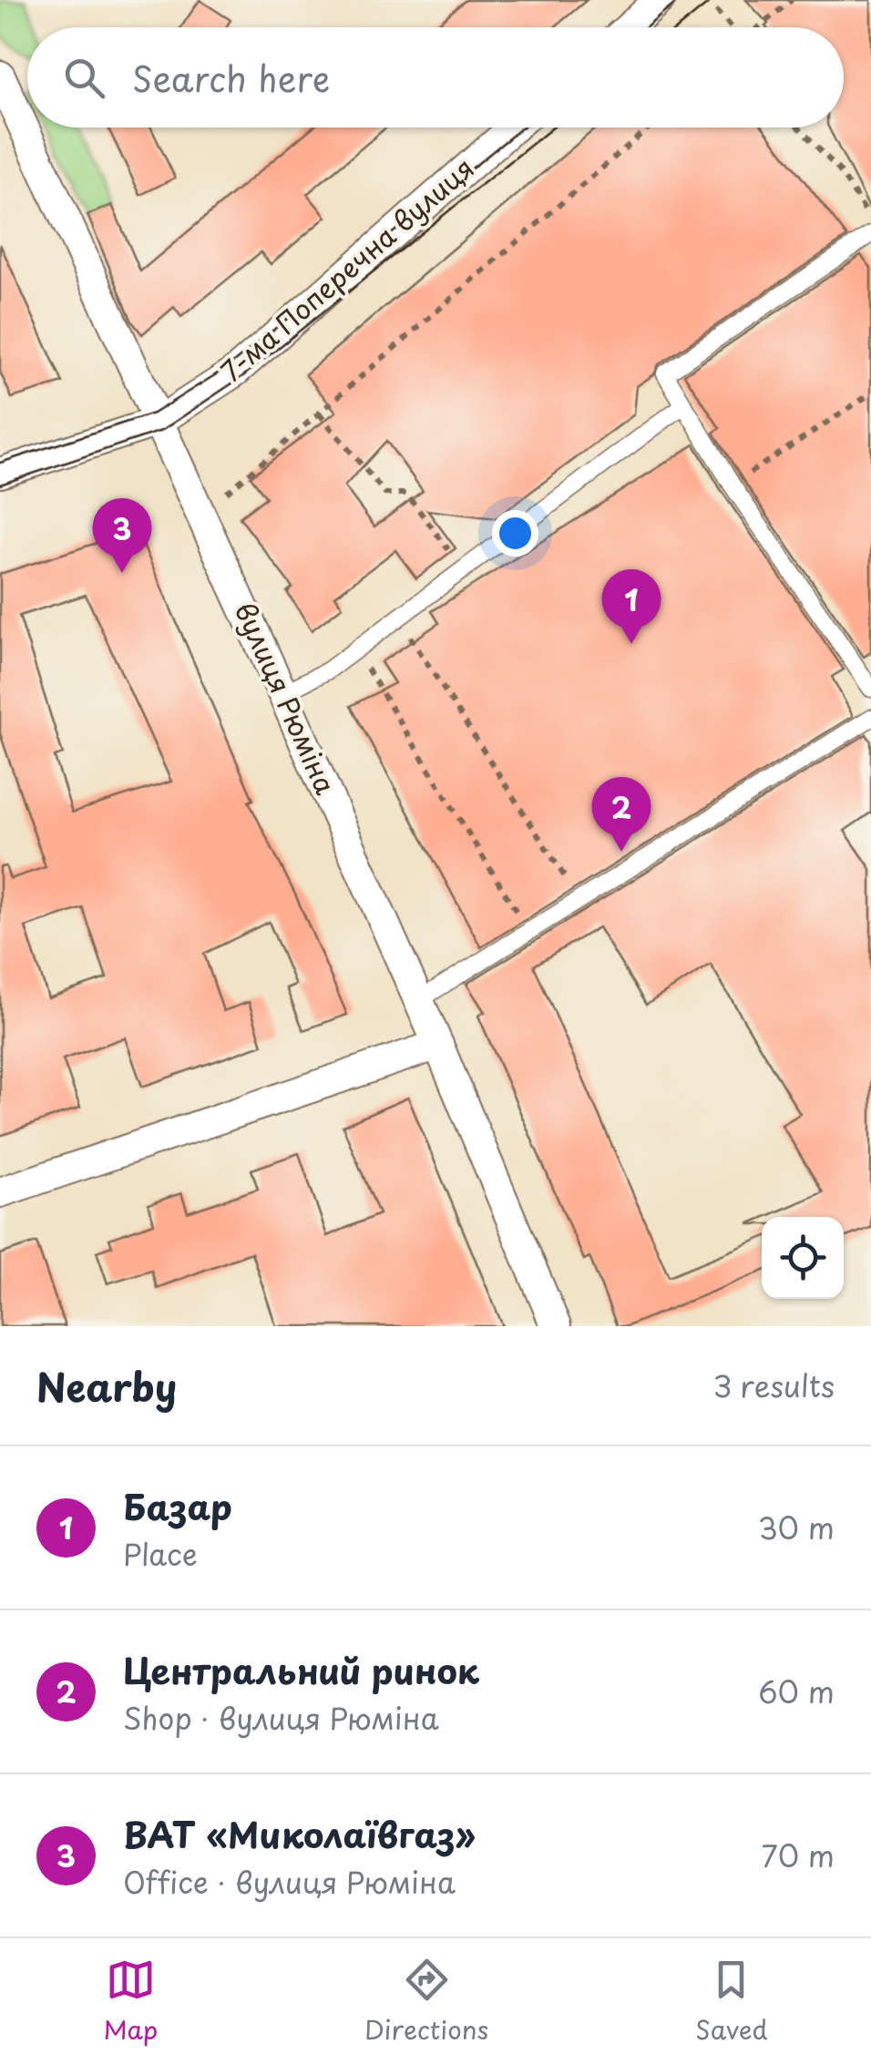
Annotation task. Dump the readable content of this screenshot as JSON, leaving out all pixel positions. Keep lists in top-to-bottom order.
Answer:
{
  "streets": {
    "street": ["7-ма Поперечна вулиця", "вулиця Рюміна"]
  },
  "crossings": [
    ["7-ма Поперечна вулиця", "вулиця Рюміна"]
  ],
  "page": {
    "search": "Search here",
    "pins": ["3", "1", "2"],
    "heading": ["Nearby", "3 results"],
    "list": [
      {
        "mark": "1",
        "name": "Базар",
        "note": "Place",
        "value": "30 m"
      },
      {
        "mark": "2",
        "name": "Центральний ринок",
        "note": "Shop · вулиця Рюміна",
        "value": "60 m"
      },
      {
        "mark": "3",
        "name": "ВАТ «Миколаївгаз»",
        "note": "Office · вулиця Рюміна",
        "value": "70 m"
      }
    ],
    "nav": ["Map", "Directions", "Saved"]
  }
}
